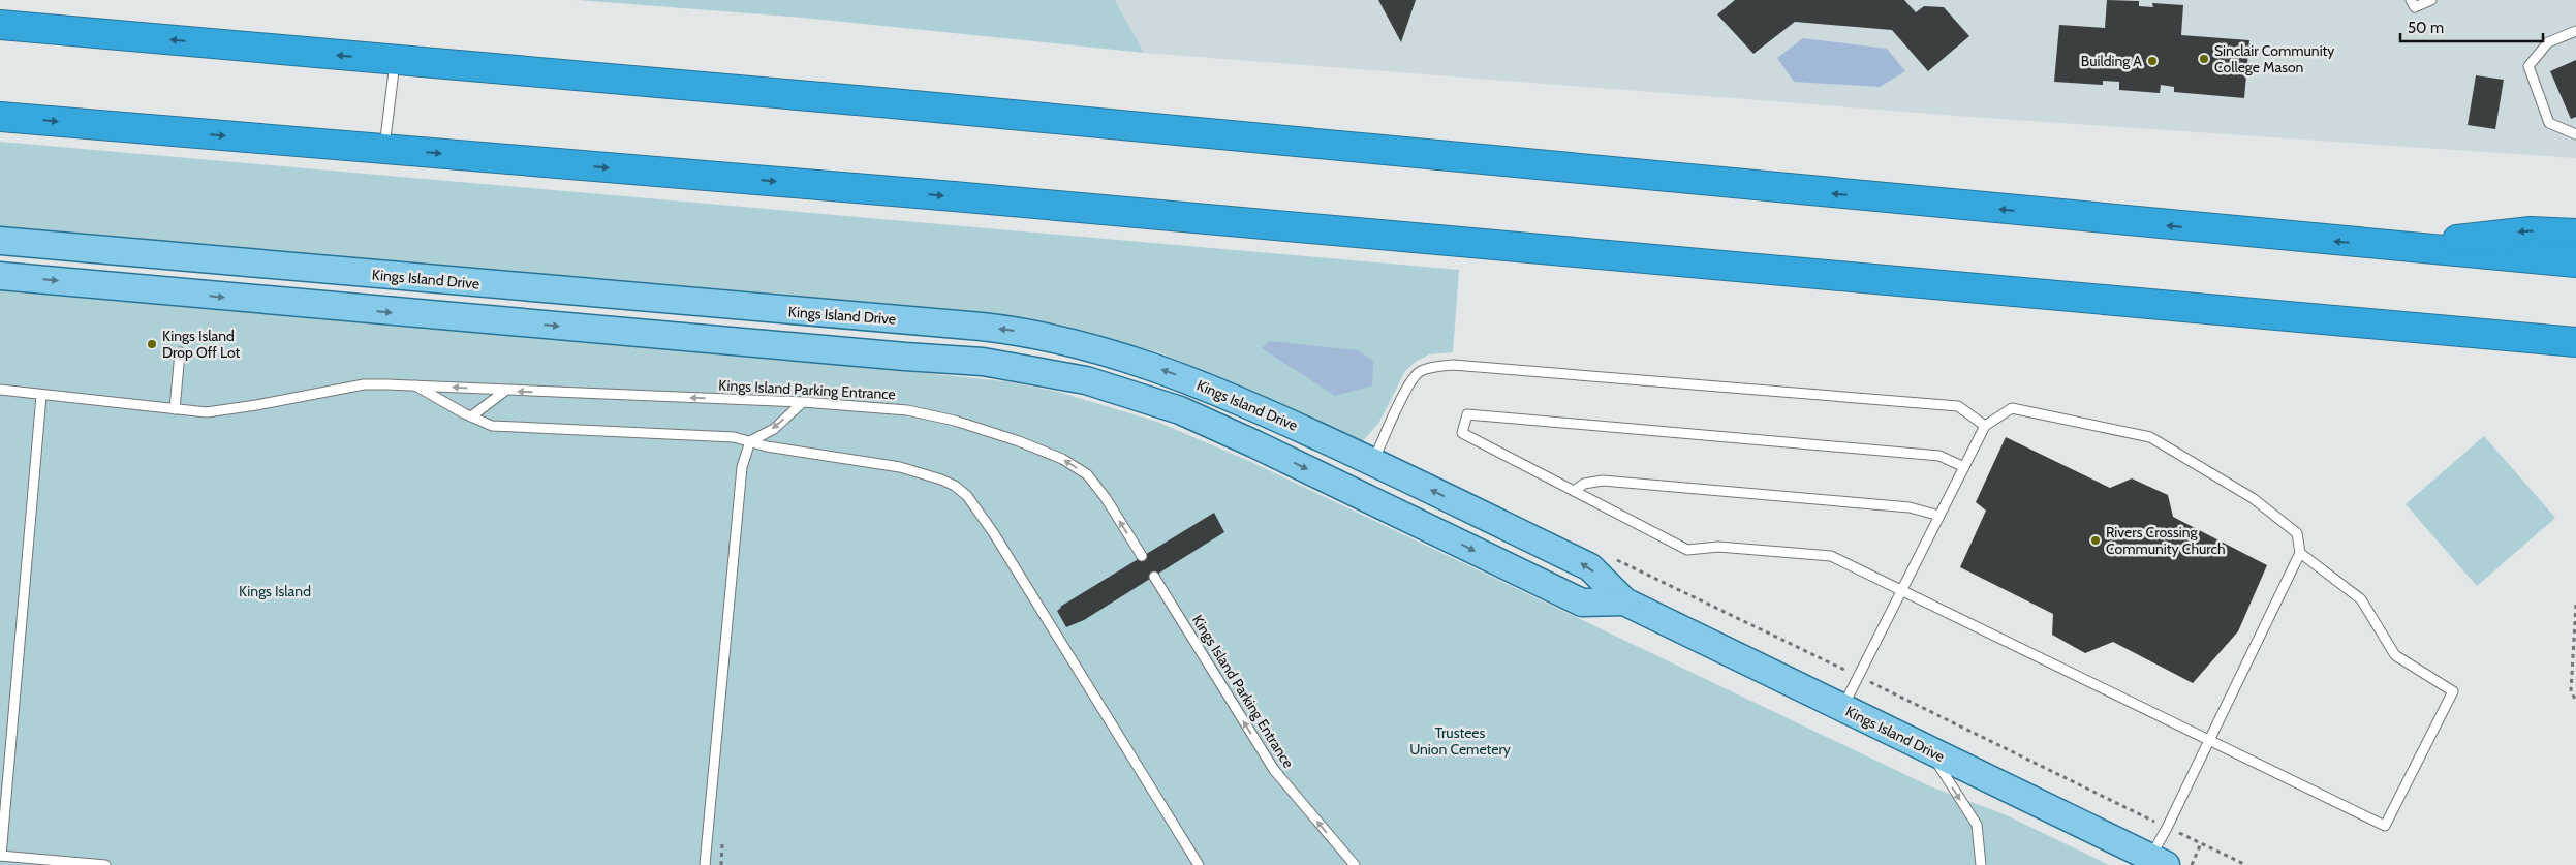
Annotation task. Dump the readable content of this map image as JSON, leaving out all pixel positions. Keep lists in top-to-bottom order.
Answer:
{
  "streets": {
    "main road": ["Kings Island Drive"],
    "lane": ["Kings Island Parking Entrance"]
  },
  "parks": ["Kings Island", "Trustees Union Cemetery"],
  "places": [
    "Sinclair Community College Mason",
    "Building A",
    "Kings Island Drop Off Lot",
    "Rivers Crossing Community Church"
  ],
  "scale_bar": "50 m"
}
